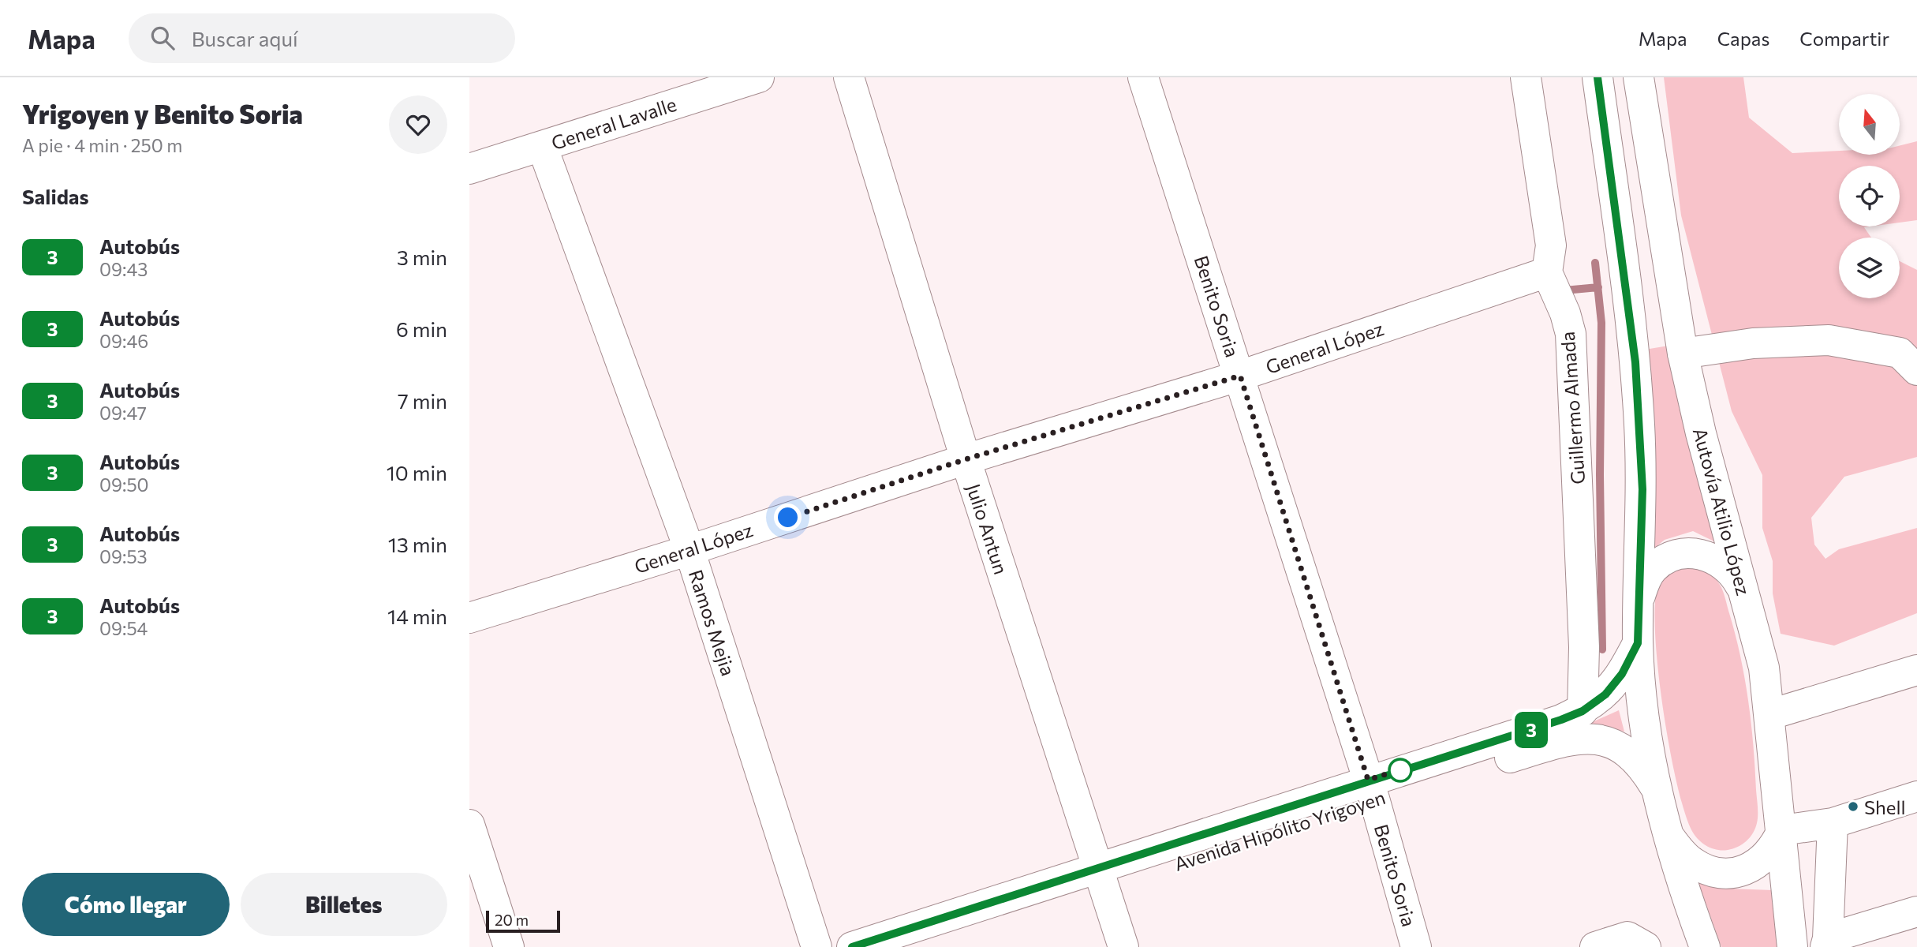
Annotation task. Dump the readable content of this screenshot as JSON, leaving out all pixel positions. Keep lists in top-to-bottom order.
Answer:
{
  "streets": {
    "street": [
      "General Lavalle",
      "Benito Soria",
      "General López",
      "Guillermo Almada",
      "Autovía Atilio López",
      "Julio Antun",
      "Ramos Mejia",
      "Avenida Hipólito Yrigoyen"
    ]
  },
  "crossings": [
    ["General Lavalle", "Ramos Mejia"],
    ["Benito Soria", "General López"],
    ["Benito Soria", "Avenida Hipólito Yrigoyen"],
    ["General López", "Guillermo Almada"],
    ["General López", "Julio Antun"],
    ["General López", "Ramos Mejia"],
    ["Guillermo Almada", "Avenida Hipólito Yrigoyen"],
    ["Julio Antun", "Avenida Hipólito Yrigoyen"]
  ],
  "places": ["Shell"],
  "lines": ["bus line 3"],
  "scale_bar": "20 m",
  "north": "top",
  "page": {
    "header": "Mapa",
    "search": "Buscar aquí",
    "nav": ["Mapa", "Capas", "Compartir"],
    "heading": [
      ["Yrigoyen y Benito Soria", "A pie · 4 min · 250 m"],
      "Salidas"
    ],
    "on_map": "3",
    "list": [
      {
        "mark": "3",
        "name": "Autobús",
        "note": "09:43",
        "value": "3 min"
      },
      {
        "mark": "3",
        "name": "Autobús",
        "note": "09:46",
        "value": "6 min"
      },
      {
        "mark": "3",
        "name": "Autobús",
        "note": "09:47",
        "value": "7 min"
      },
      {
        "mark": "3",
        "name": "Autobús",
        "note": "09:50",
        "value": "10 min"
      },
      {
        "mark": "3",
        "name": "Autobús",
        "note": "09:53",
        "value": "13 min"
      },
      {
        "mark": "3",
        "name": "Autobús",
        "note": "09:54",
        "value": "14 min"
      }
    ],
    "buttons": ["Cómo llegar", "Billetes"],
    "scale": "20 m"
  }
}
